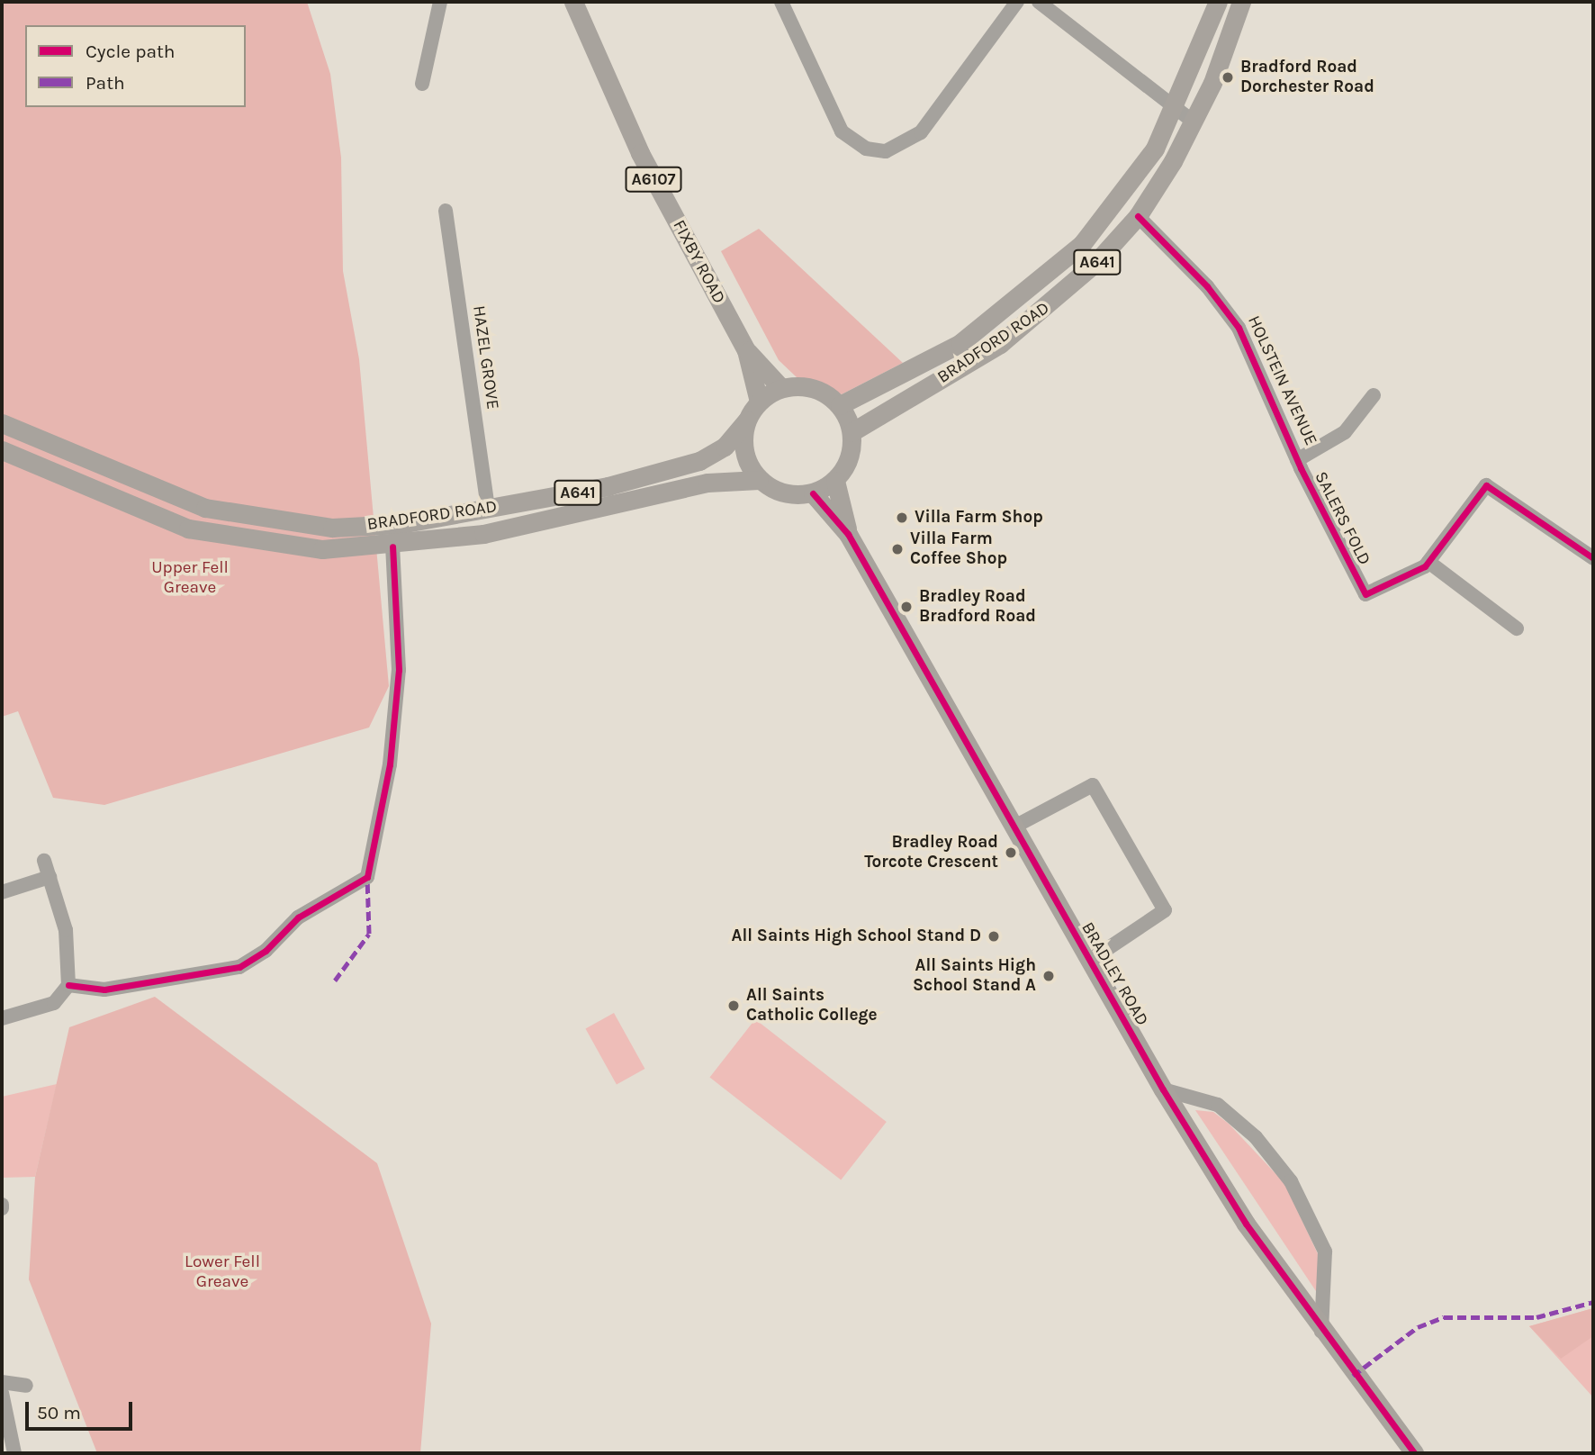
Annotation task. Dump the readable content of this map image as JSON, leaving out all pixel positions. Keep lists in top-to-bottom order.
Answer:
{
  "streets": {
    "main road": [
      "A6107",
      "FIXBY ROAD",
      "A641",
      "BRADFORD ROAD",
      "BRADLEY ROAD"
    ],
    "street": ["HAZEL GROVE", "HOLSTEIN AVENUE", "SALERS FOLD"]
  },
  "crossings": [
    ["FIXBY ROAD", "A641"],
    ["FIXBY ROAD", "BRADFORD ROAD"],
    ["FIXBY ROAD", "BRADLEY ROAD"],
    ["A641", "BRADFORD ROAD"],
    ["A641", "BRADLEY ROAD"],
    ["BRADFORD ROAD", "HAZEL GROVE"],
    ["BRADFORD ROAD", "HOLSTEIN AVENUE"],
    ["BRADFORD ROAD", "BRADLEY ROAD"],
    ["HOLSTEIN AVENUE", "SALERS FOLD"]
  ],
  "parks": ["Upper Fell Greave", "Lower Fell Greave"],
  "places": [
    "Bradford Road Dorchester Road",
    "Villa Farm Shop",
    "Villa Farm Coffee Shop",
    "Bradley Road Bradford Road",
    "Bradley Road Torcote Crescent",
    "All Saints High School Stand D",
    "All Saints High School Stand A",
    "All Saints Catholic College"
  ],
  "legend": ["Cycle path", "Path"],
  "scale_bar": "50 m"
}
